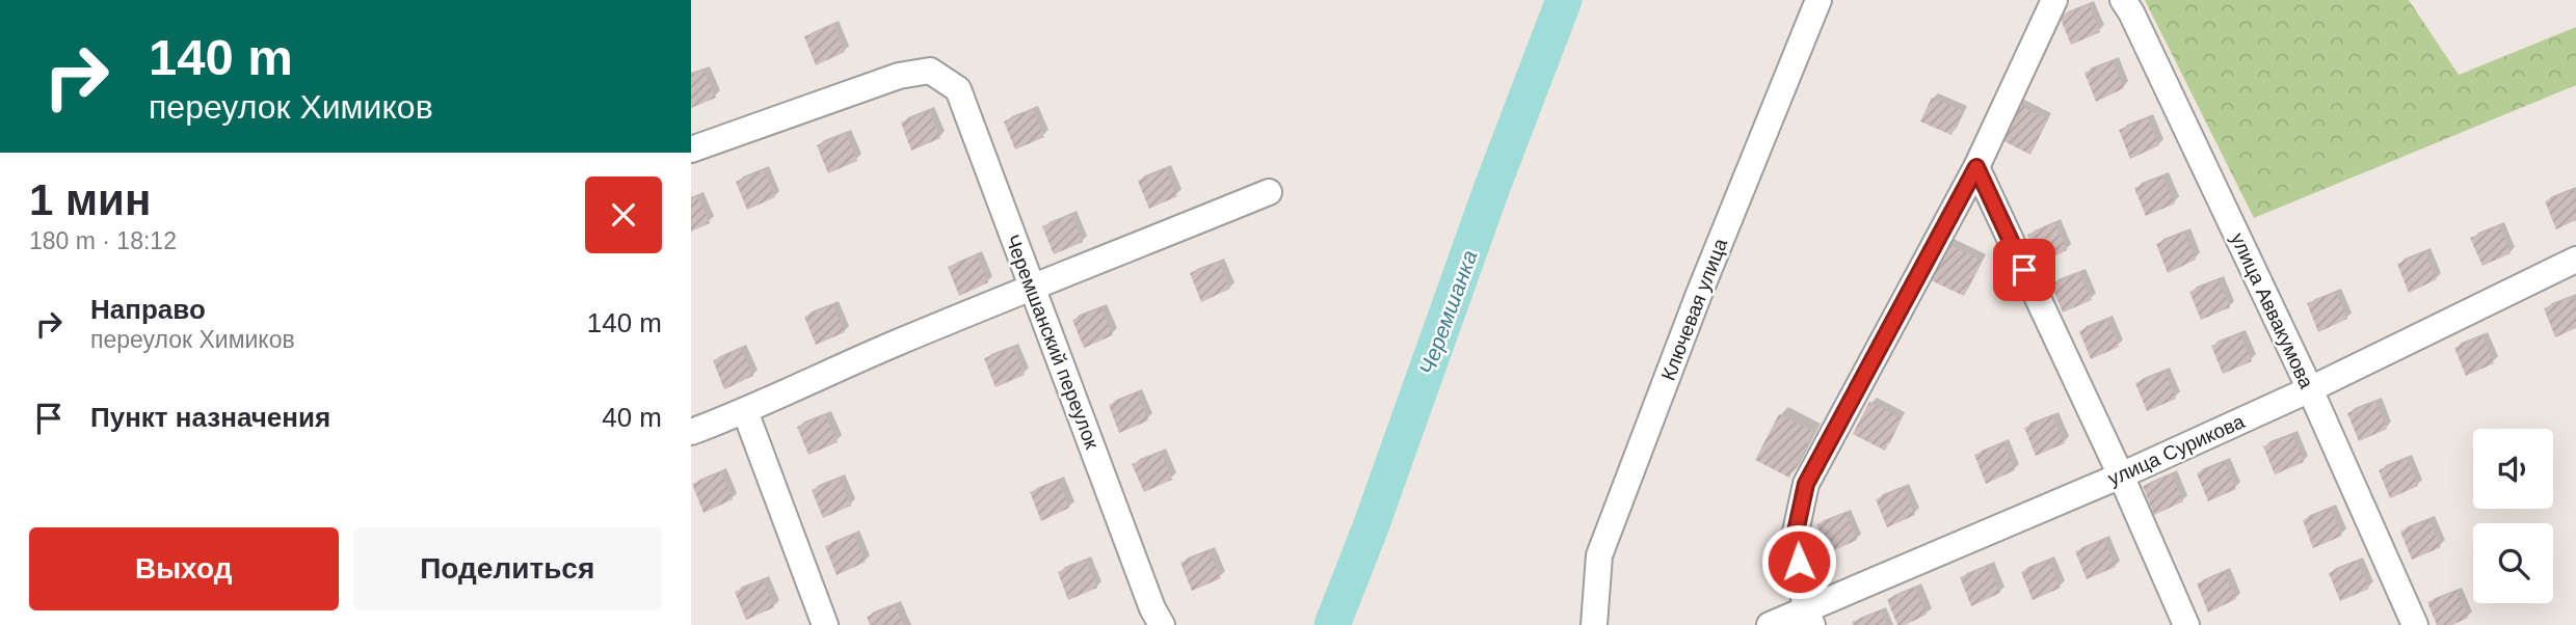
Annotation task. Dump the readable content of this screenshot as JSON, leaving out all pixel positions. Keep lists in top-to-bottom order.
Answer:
{
  "streets": {
    "street": [
      "Ключевая улица",
      "улица Аввакумова",
      "Черемшанский переулок",
      "улица Сурикова"
    ]
  },
  "crossings": [
    ["улица Аввакумова", "улица Сурикова"]
  ],
  "water": ["Черемшанка"],
  "page": {
    "turn": ["140 m", "переулок Химиков"],
    "heading": ["1 мин", "180 m · 18:12"],
    "list": [
      {
        "name": "Направо",
        "note": "переулок Химиков",
        "value": "140 m"
      },
      {
        "name": "Пункт назначения",
        "value": "40 m"
      }
    ],
    "buttons": ["Выход", "Поделиться"]
  }
}
